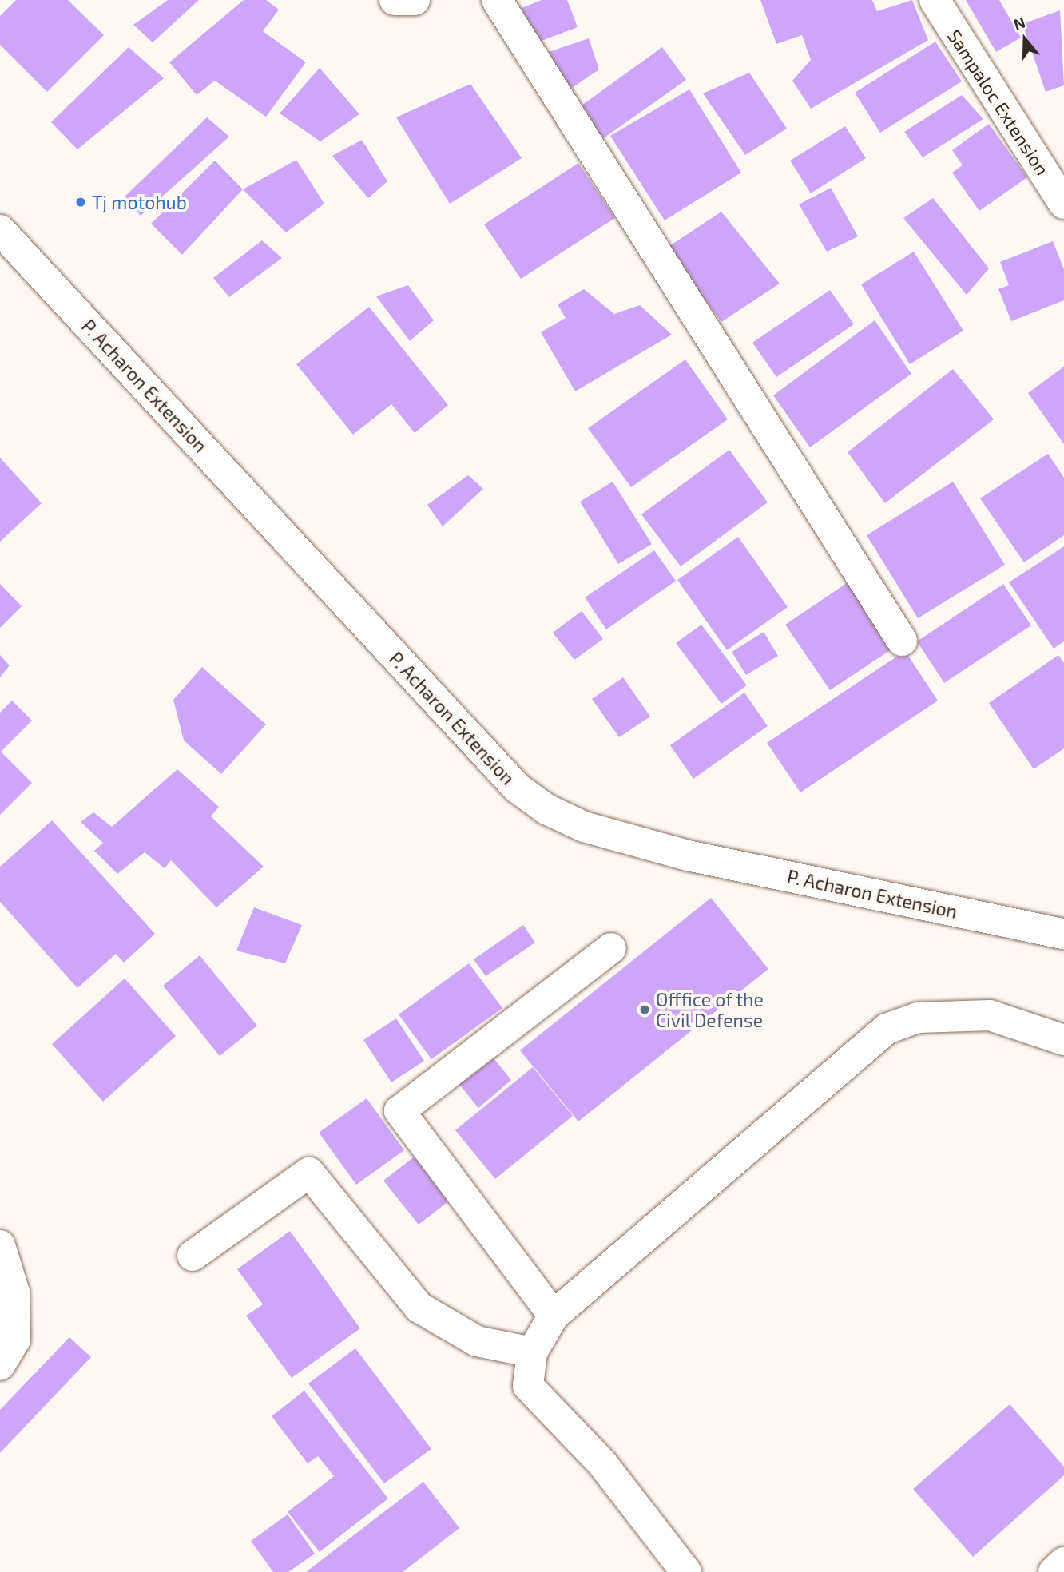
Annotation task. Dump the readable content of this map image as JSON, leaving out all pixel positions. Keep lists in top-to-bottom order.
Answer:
{
  "streets": {
    "main road": ["Sampaloc Extension", "P. Acharon Extension"]
  },
  "places": ["Tj motohub", "Offfice of the Civil Defense"],
  "north": "top"
}
